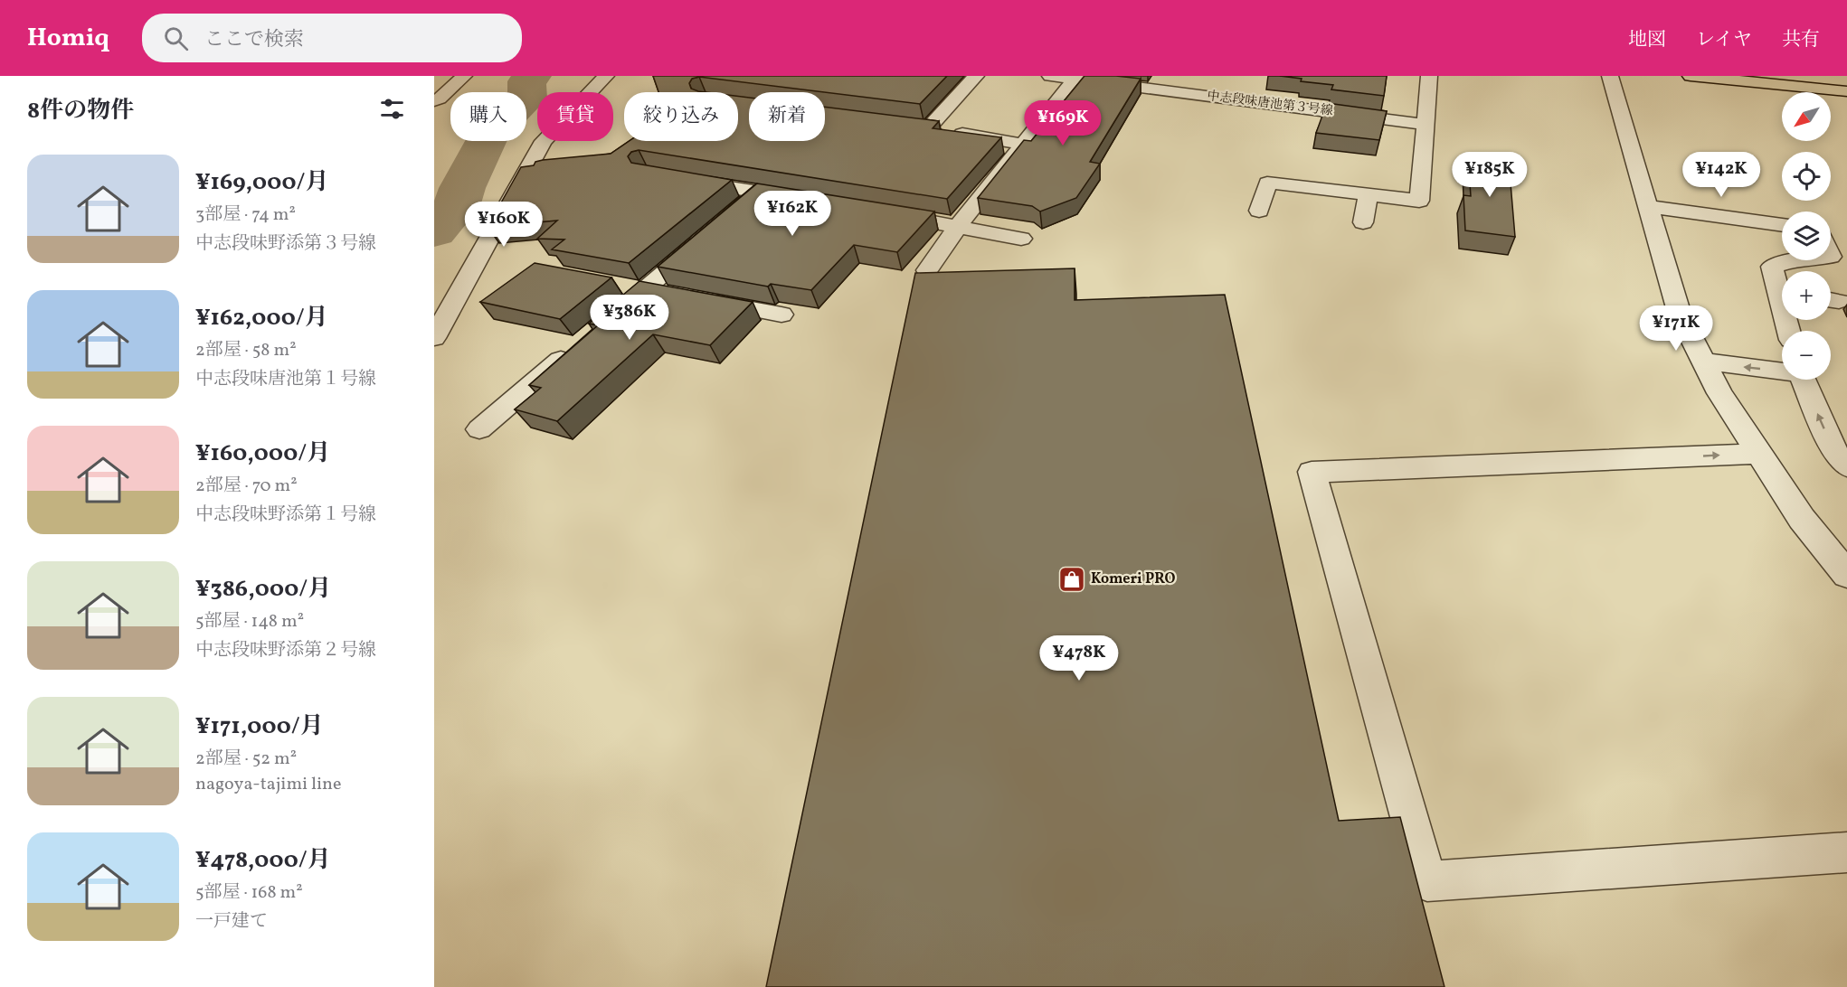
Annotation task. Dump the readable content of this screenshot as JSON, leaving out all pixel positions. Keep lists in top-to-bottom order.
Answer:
{
  "streets": {
    "street": ["中志段味唐池第３号線"]
  },
  "places": {
    "shop": ["Komeri PRO"]
  },
  "north": "bottom left",
  "page": {
    "header": "Homiq",
    "search": "ここで検索",
    "nav": ["地図", "レイヤ", "共有"],
    "heading": "8件の物件",
    "map_buttons": ["+", "−"],
    "chip": [
      "購入",
      "賃貸",
      "絞り込み",
      "新着"
    ],
    "price": [
      "¥169K",
      "¥185K",
      "¥142K",
      "¥162K",
      "¥160K",
      "¥386K",
      "¥171K",
      "¥478K"
    ],
    "list": [
      {
        "name": "¥169,000/月",
        "note": "3部屋 · 74 m² · 中志段味野添第３号線"
      },
      {
        "name": "¥162,000/月",
        "note": "2部屋 · 58 m² · 中志段味唐池第１号線"
      },
      {
        "name": "¥160,000/月",
        "note": "2部屋 · 70 m² · 中志段味野添第１号線"
      },
      {
        "name": "¥386,000/月",
        "note": "5部屋 · 148 m² · 中志段味野添第２号線"
      },
      {
        "name": "¥171,000/月",
        "note": "2部屋 · 52 m² · nagoya-tajimi line"
      },
      {
        "name": "¥478,000/月",
        "note": "5部屋 · 168 m² · 一戸建て"
      }
    ]
  }
}
